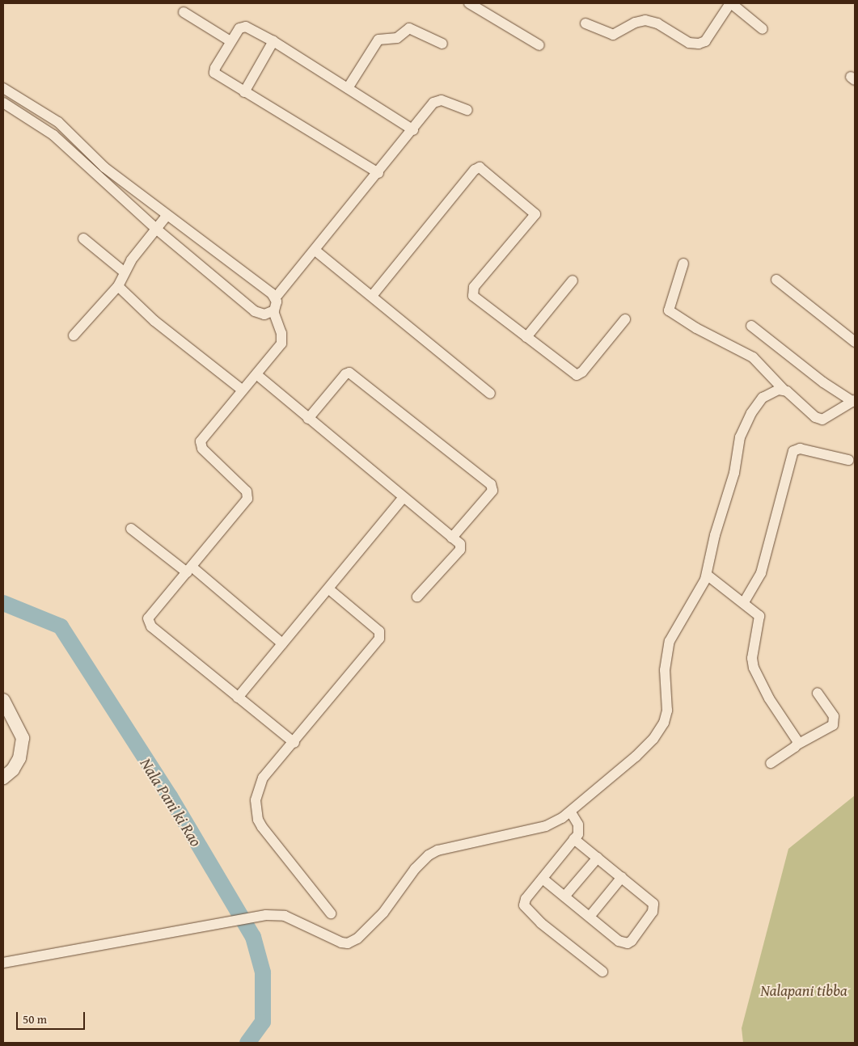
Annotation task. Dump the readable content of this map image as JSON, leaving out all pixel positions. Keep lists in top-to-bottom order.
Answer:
{
  "water": ["Nala Pani ki Rao"],
  "parks": ["Nalapani tibba"],
  "scale_bar": "50 m"
}
